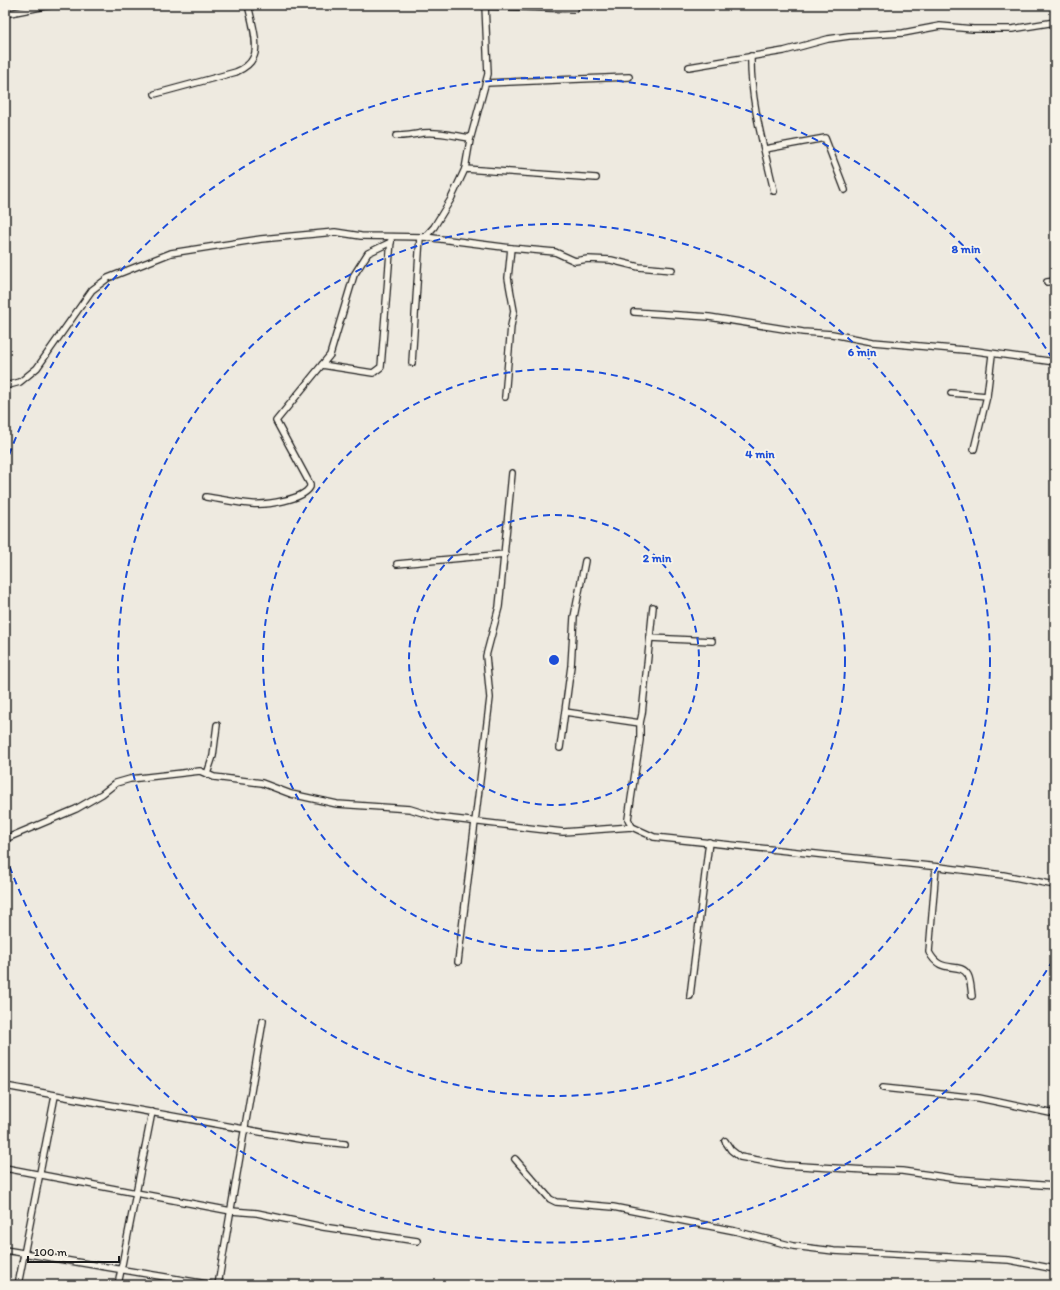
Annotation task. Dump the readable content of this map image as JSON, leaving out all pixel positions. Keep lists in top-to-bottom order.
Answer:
{
  "scale_bar": "100 m",
  "rings": [
    "8 min",
    "6 min",
    "4 min",
    "2 min"
  ]
}
